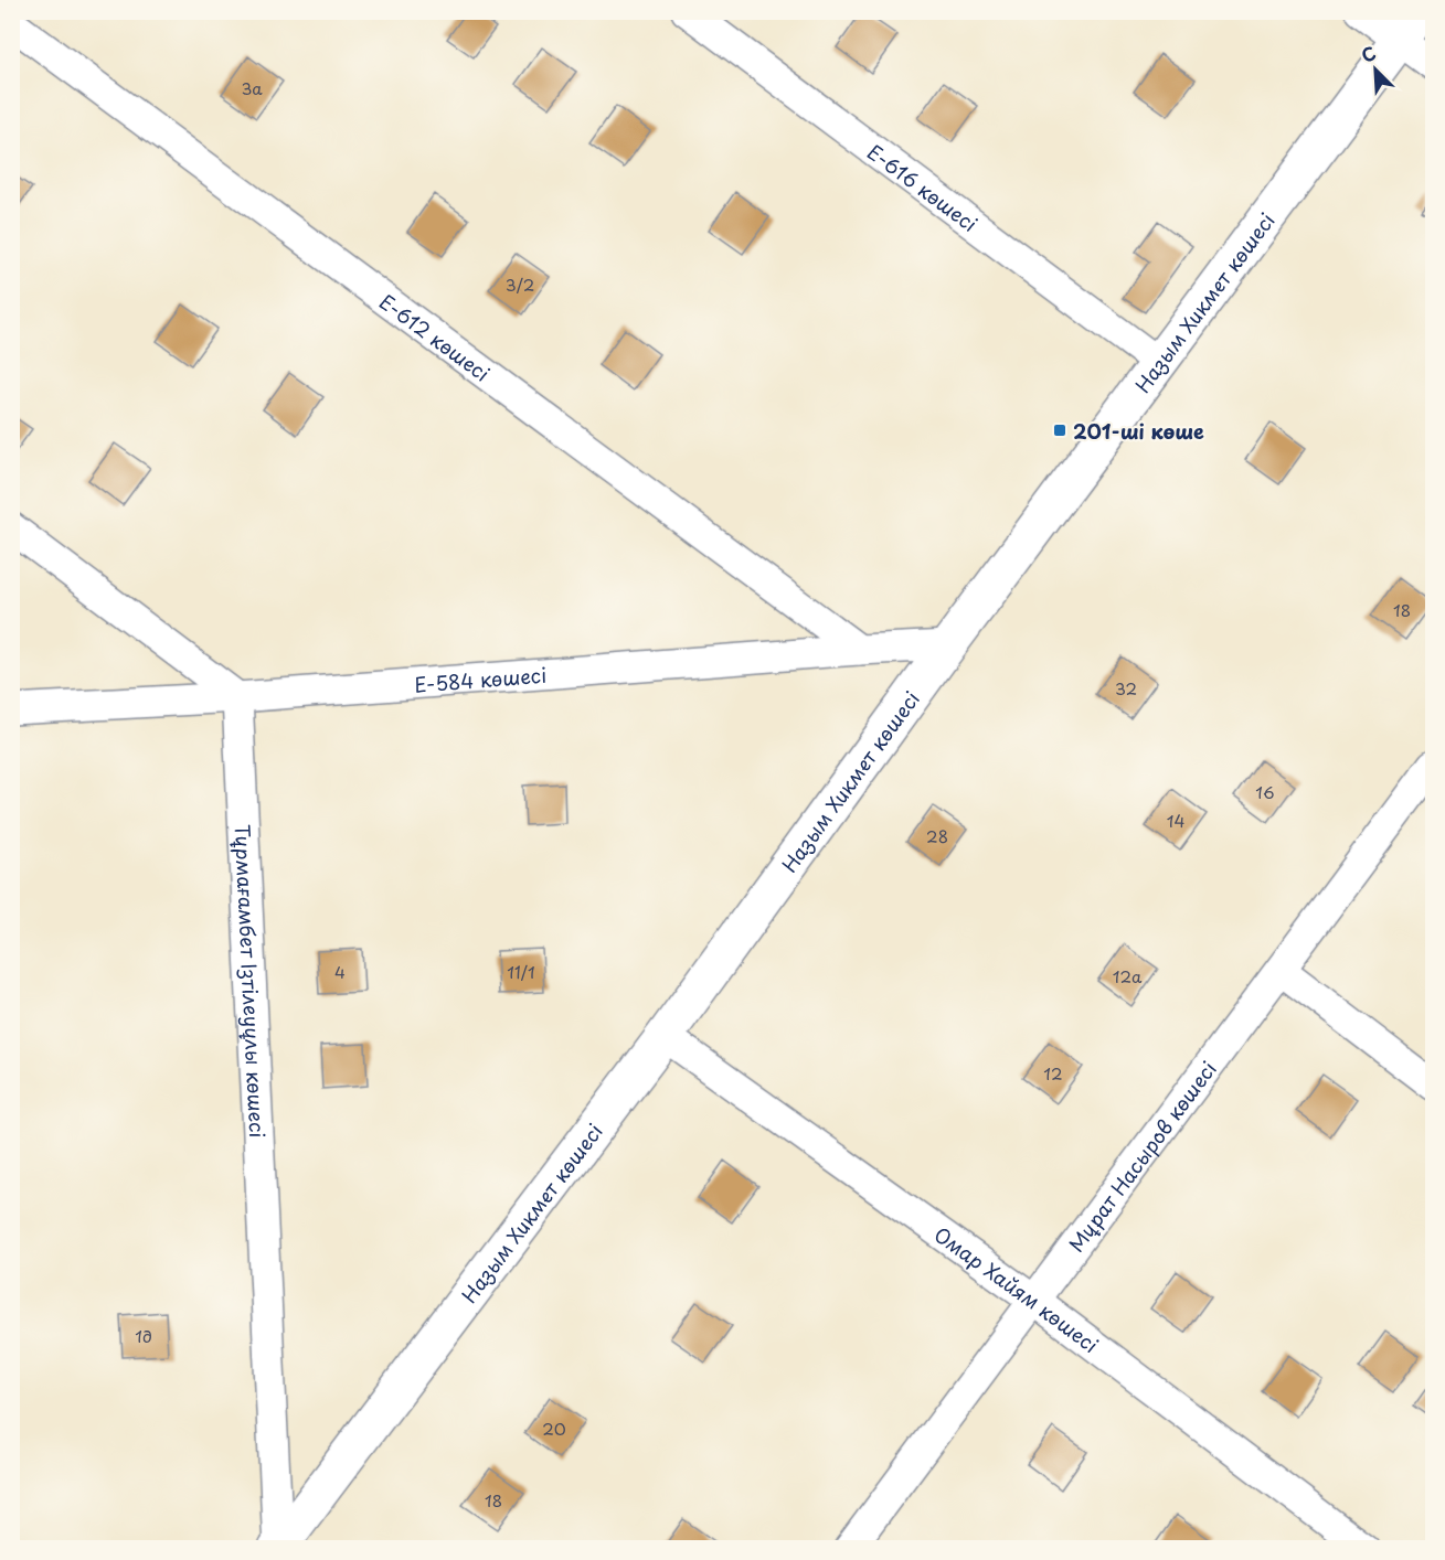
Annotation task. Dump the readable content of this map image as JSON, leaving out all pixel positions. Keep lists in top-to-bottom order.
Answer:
{
  "streets": {
    "street": [
      "Е-616 көшесі",
      "Назым Хикмет көшесі",
      "Е-612 көшесі",
      "Е-584 көшесі",
      "Тұрмағамбет Ізтілеуұлы көшесі",
      "Мұрат Насыров көшесі",
      "Омар Хайям көшесі"
    ]
  },
  "crossings": [
    ["Е-616 көшесі", "Назым Хикмет көшесі"],
    ["Назым Хикмет көшесі", "Е-584 көшесі"],
    ["Назым Хикмет көшесі", "Тұрмағамбет Ізтілеуұлы көшесі"],
    ["Назым Хикмет көшесі", "Омар Хайям көшесі"],
    ["Е-612 көшесі", "Е-584 көшесі"],
    ["Е-584 көшесі", "Тұрмағамбет Ізтілеуұлы көшесі"],
    ["Мұрат Насыров көшесі", "Омар Хайям көшесі"]
  ],
  "places": {
    "transit": ["201-ші көше"]
  },
  "house_numbers": [
    "3а",
    "3/2",
    "18",
    "32",
    "16",
    "14",
    "28",
    "4",
    "11/1",
    "12а",
    "12",
    "1д",
    "20",
    "18"
  ],
  "north": "top left"
}
